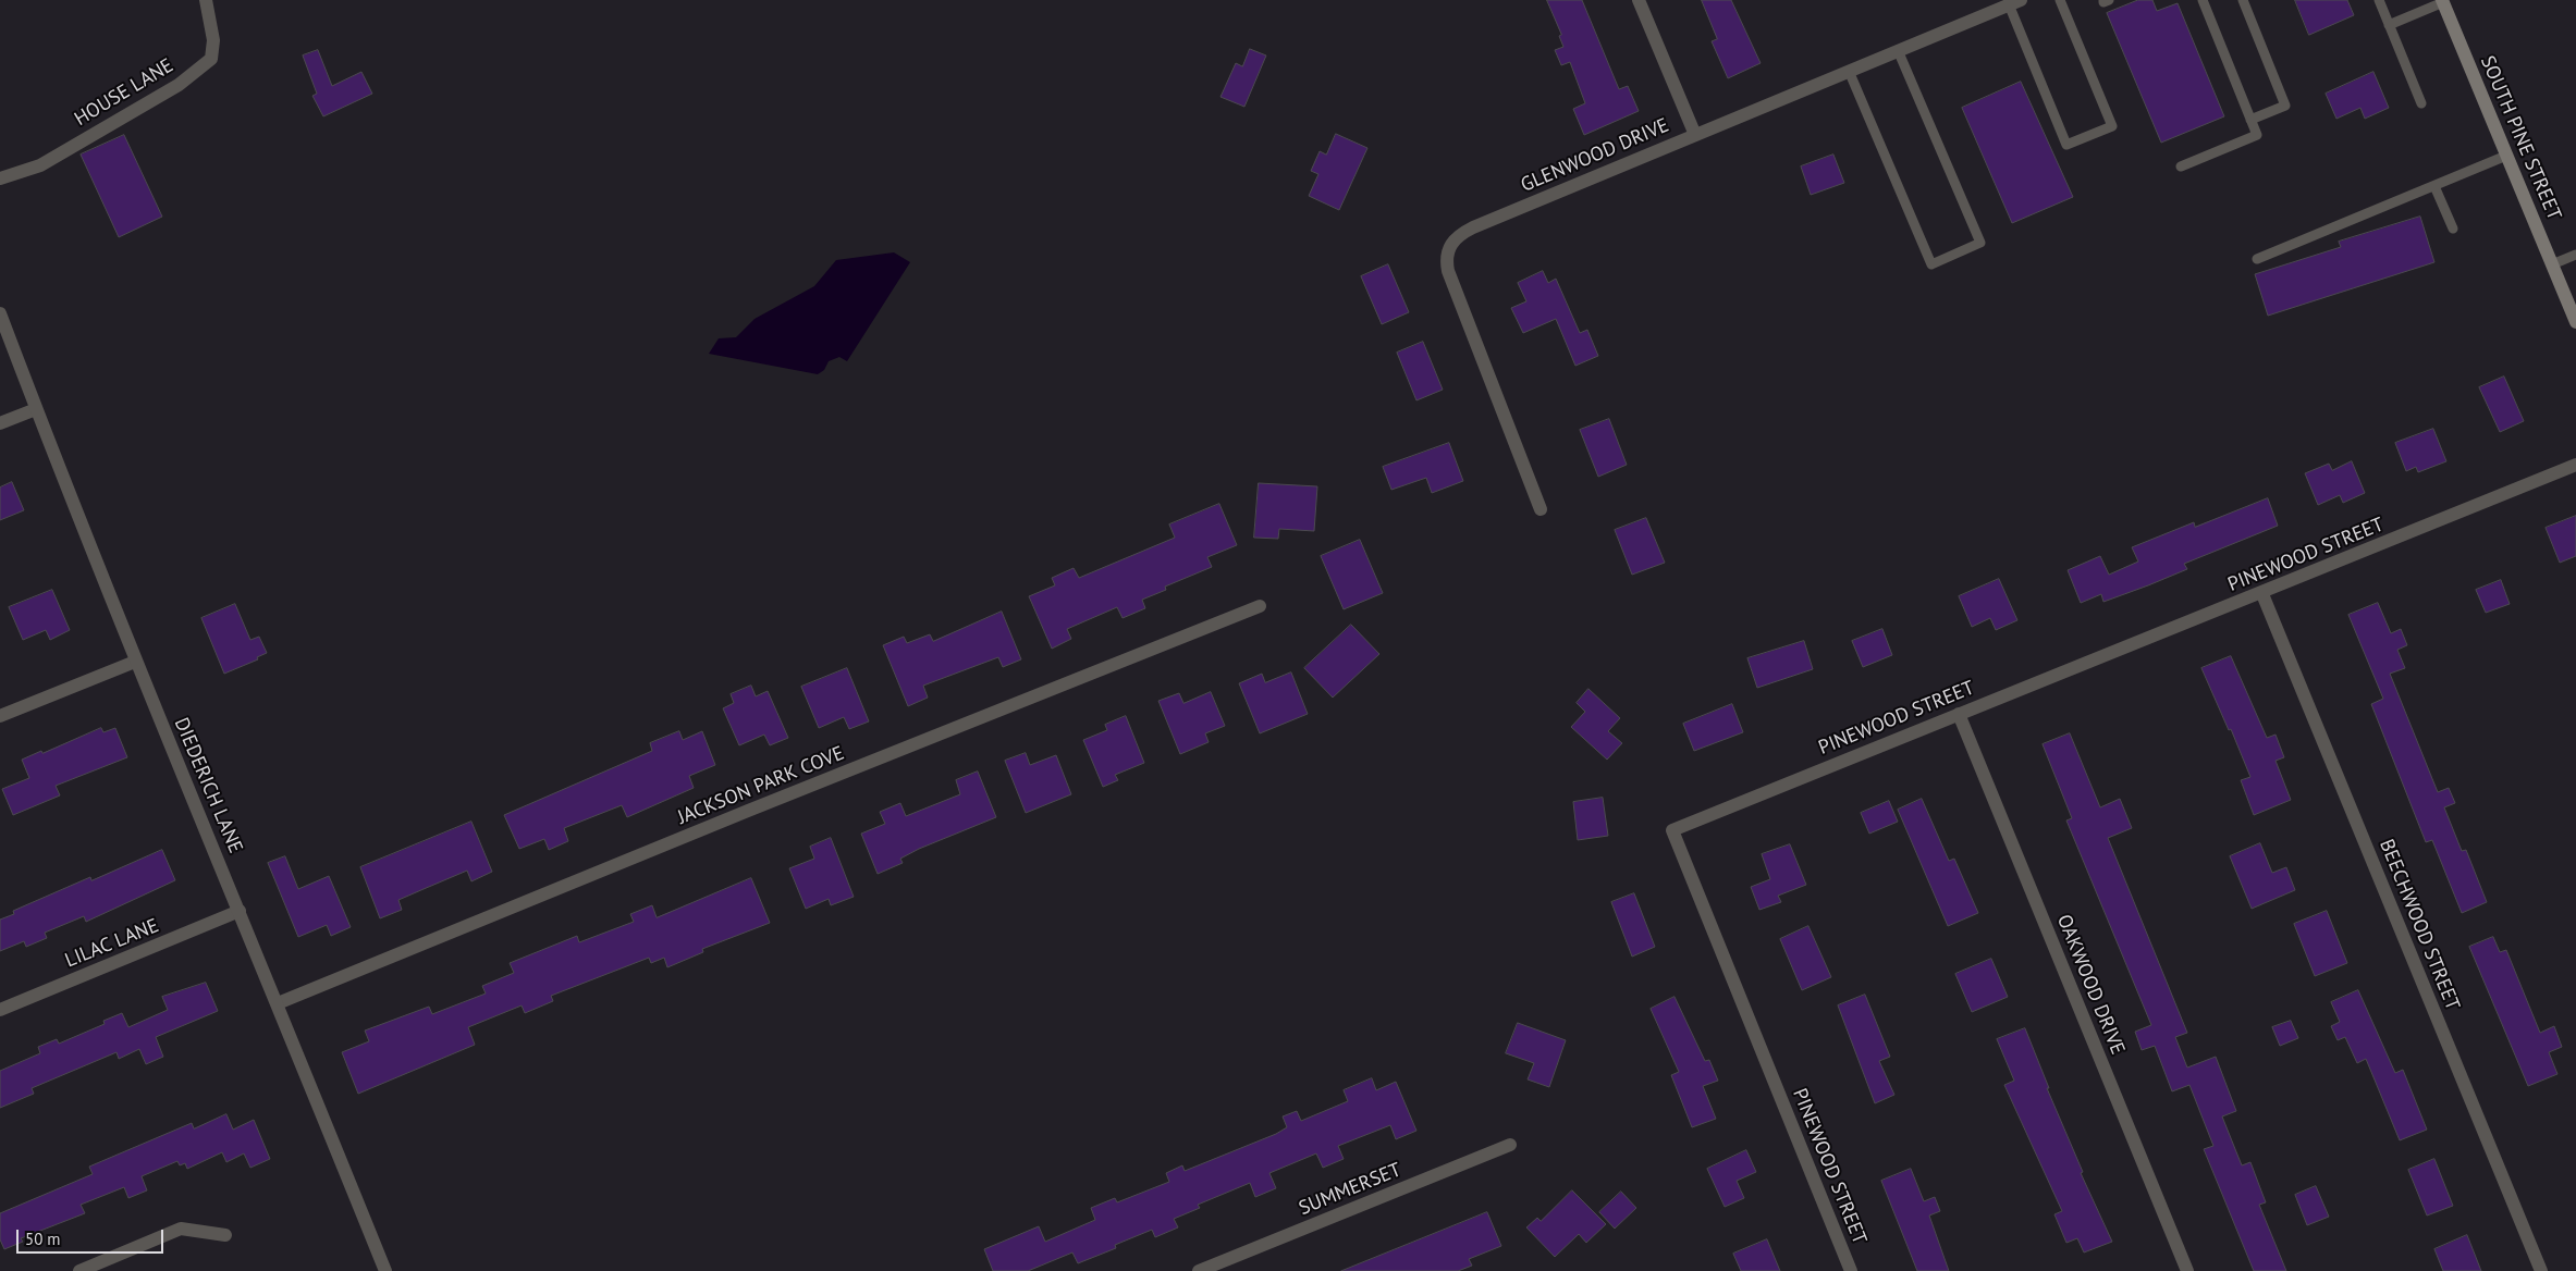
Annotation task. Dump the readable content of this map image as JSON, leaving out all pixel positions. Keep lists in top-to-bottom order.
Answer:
{
  "streets": {
    "main road": ["SOUTH PINE STREET"],
    "street": [
      "HOUSE LANE",
      "GLENWOOD DRIVE",
      "PINEWOOD STREET",
      "DIEDERICH LANE",
      "JACKSON PARK COVE",
      "BEECHWOOD STREET",
      "LILAC LANE",
      "OAKWOOD DRIVE",
      "SUMMERSET"
    ]
  },
  "crossings": [
    ["PINEWOOD STREET", "BEECHWOOD STREET"],
    ["PINEWOOD STREET", "OAKWOOD DRIVE"],
    ["DIEDERICH LANE", "JACKSON PARK COVE"],
    ["DIEDERICH LANE", "LILAC LANE"]
  ],
  "scale_bar": "50 m"
}
